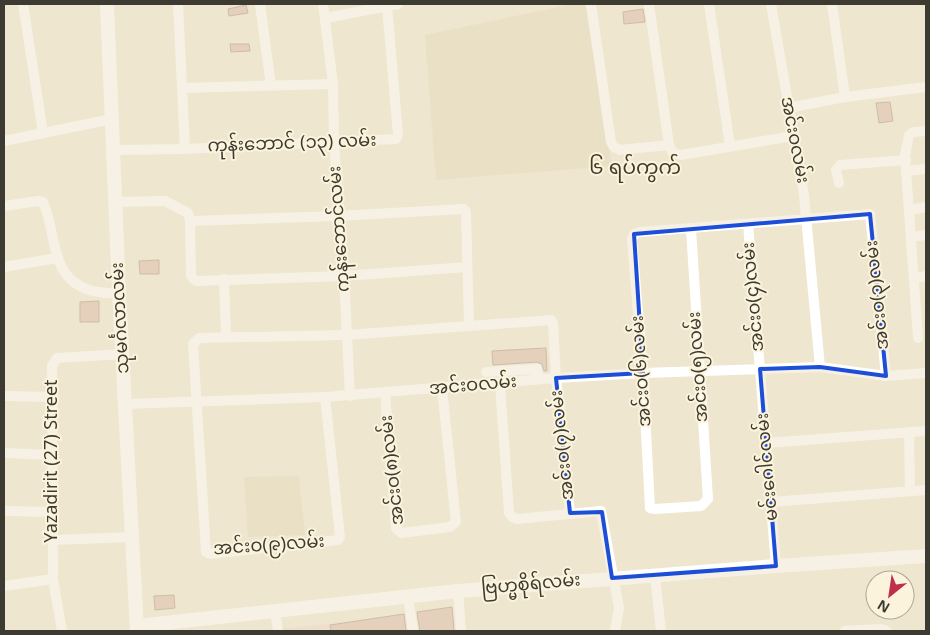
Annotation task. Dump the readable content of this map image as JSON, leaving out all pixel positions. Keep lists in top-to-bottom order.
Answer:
{
  "streets": {
    "main road": ["သုမင်္ဂလာလမ်း", "ဗြဟ္မစိုရ်လမ်း"],
    "street": [
      "အင်းဝလမ်း",
      "ကုန်းဘောင် (၁၃) လမ်း",
      "ကုန်းဘောင်လမ်း",
      "အင်းဝ(၃)လမ်း",
      "အင်းဝ(၄)လမ်း",
      "အင်းဝ(၅)လမ်း",
      "အင်းဝ(၆)လမ်း",
      "အင်းဝ(၇)လမ်း",
      "Yazadirit (27) Street",
      "မင်းဂေါင်လမ်း",
      "အင်းဝ(၈)လမ်း",
      "အင်းဝ(၉)လမ်း"
    ]
  },
  "crossings": [
    ["အင်းဝလမ်း", "ကုန်းဘောင်လမ်း"],
    ["အင်းဝလမ်း", "အင်းဝ(၃)လမ်း"],
    ["အင်းဝလမ်း", "အင်းဝ(၄)လမ်း"],
    ["အင်းဝလမ်း", "သုမင်္ဂလာလမ်း"],
    ["အင်းဝလမ်း", "အင်းဝ(၅)လမ်း"],
    ["အင်းဝလမ်း", "အင်းဝ(၆)လမ်း"],
    ["အင်းဝလမ်း", "အင်းဝ(၇)လမ်း"],
    ["အင်းဝလမ်း", "မင်းဂေါင်လမ်း"],
    ["အင်းဝလမ်း", "အင်းဝ(၈)လမ်း"],
    ["အင်းဝလမ်း", "အင်းဝ(၉)လမ်း"],
    ["ကုန်းဘောင် (၁၃) လမ်း", "ကုန်းဘောင်လမ်း"],
    ["ကုန်းဘောင် (၁၃) လမ်း", "သုမင်္ဂလာလမ်း"],
    ["အင်းဝ(၄)လမ်း", "မင်းဂေါင်လမ်း"],
    ["သုမင်္ဂလာလမ်း", "Yazadirit (27) Street"],
    ["သုမင်္ဂလာလမ်း", "ဗြဟ္မစိုရ်လမ်း"],
    ["အင်းဝ(၅)လမ်း", "အင်းဝ(၆)လမ်း"],
    ["အင်းဝ(၇)လမ်း", "ဗြဟ္မစိုရ်လမ်း"],
    ["မင်းဂေါင်လမ်း", "ဗြဟ္မစိုရ်လမ်း"]
  ],
  "districts": ["၆ ရပ်ကွက်"],
  "north": "bottom left"
}
